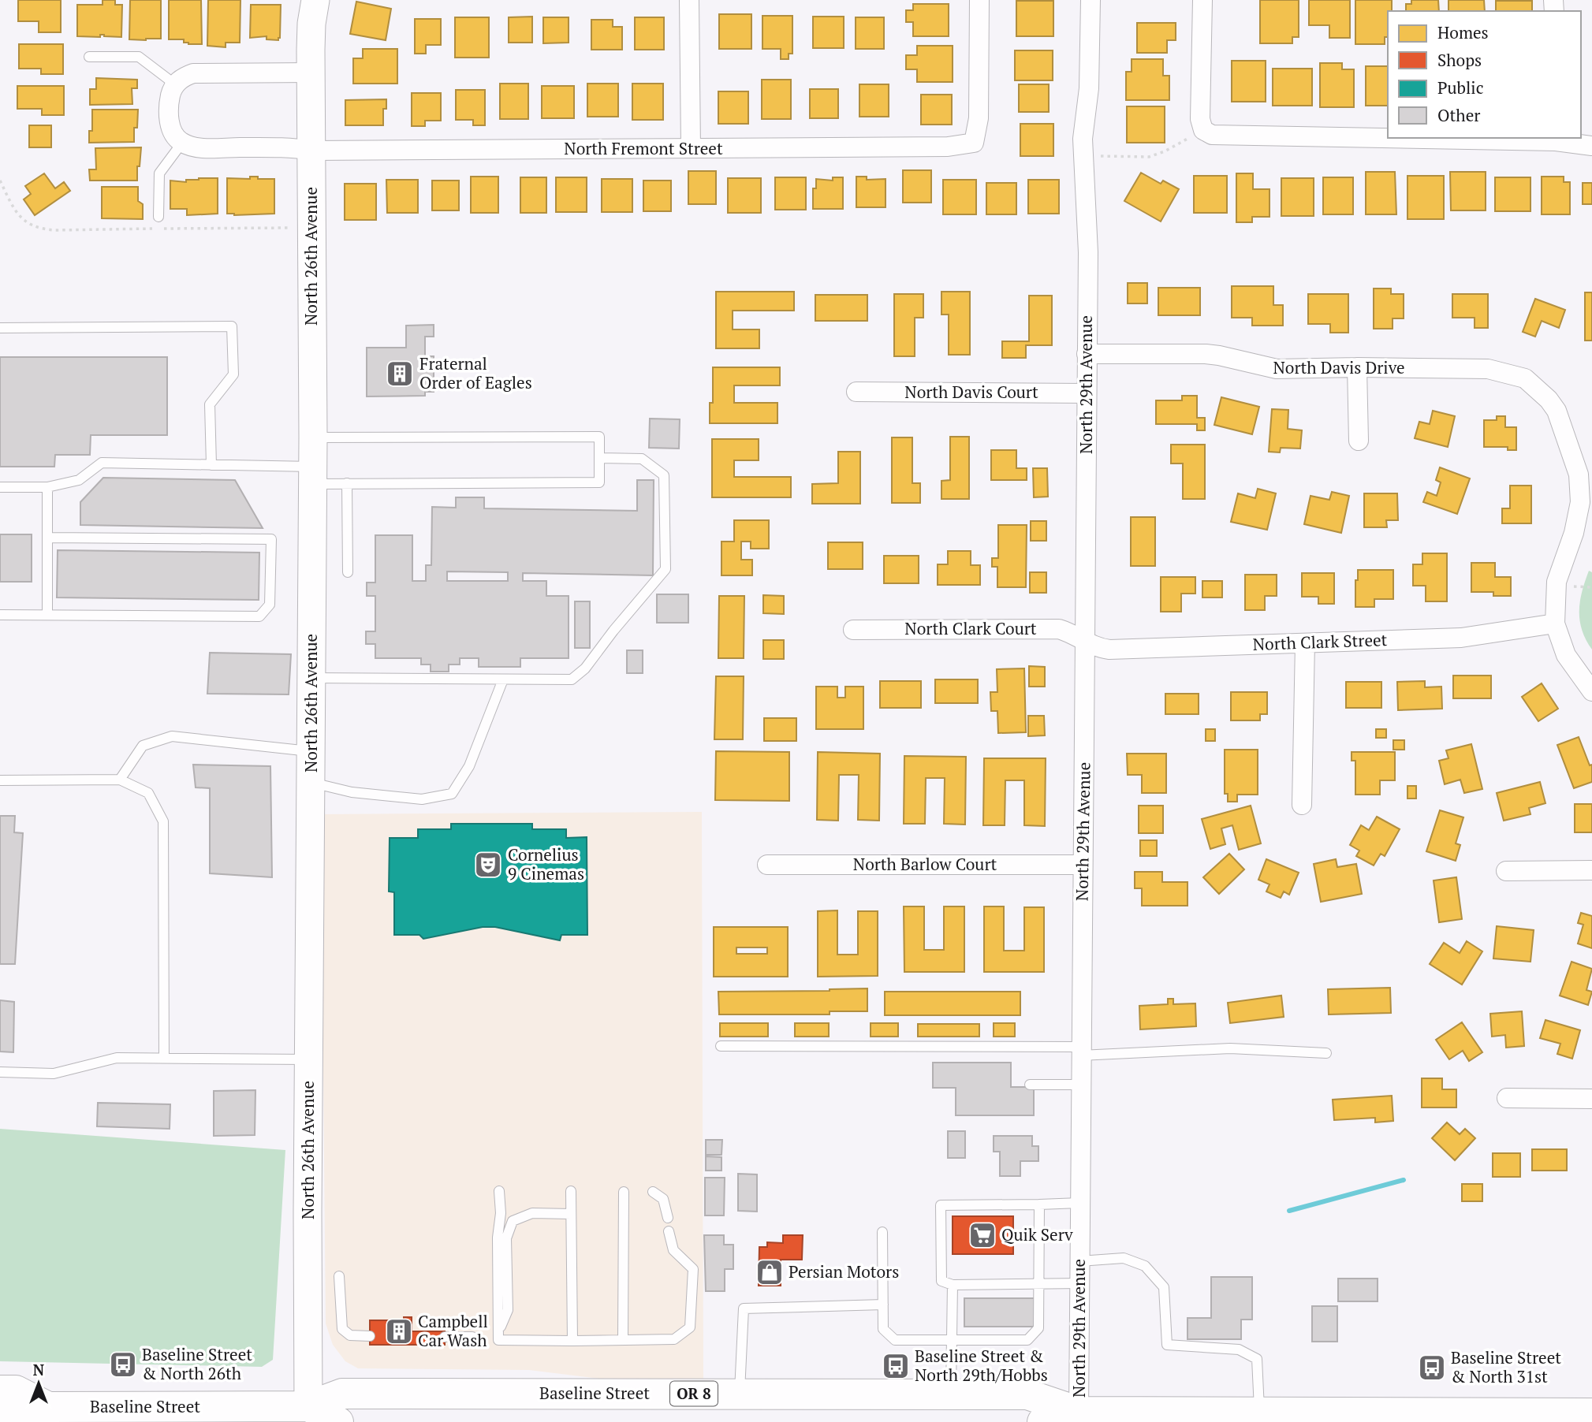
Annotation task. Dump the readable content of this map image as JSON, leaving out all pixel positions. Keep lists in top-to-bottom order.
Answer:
{
  "streets": {
    "highway": ["Baseline Street", "OR 8"],
    "street": [
      "North Fremont Street",
      "North 26th Avenue",
      "North Davis Drive",
      "North 29th Avenue",
      "North Davis Court",
      "North Clark Court",
      "North Clark Street",
      "North Barlow Court"
    ]
  },
  "crossings": [
    ["North Fremont Street", "North 26th Avenue"],
    ["North 26th Avenue", "Baseline Street"],
    ["North Davis Drive", "North 29th Avenue"],
    ["North Davis Drive", "North Clark Street"],
    ["North 29th Avenue", "North Davis Court"],
    ["North 29th Avenue", "North Clark Court"],
    ["North 29th Avenue", "North Clark Street"],
    ["North 29th Avenue", "North Barlow Court"],
    ["North 29th Avenue", "Baseline Street"],
    ["North Clark Court", "North Clark Street"]
  ],
  "places": {
    "building": ["Fraternal Order of Eagles", "Campbell Car Wash"],
    "theatre": ["Cornelius 9 Cinemas"],
    "supermarket": ["Quik Serv"],
    "shop": ["Persian Motors"],
    "bus stop": ["Baseline Street & North 26th", "Baseline Street & North 29th/Hobbs", "Baseline Street & North 31st"]
  },
  "legend": [
    "Homes",
    "Shops",
    "Public",
    "Other"
  ],
  "north": "top"
}
